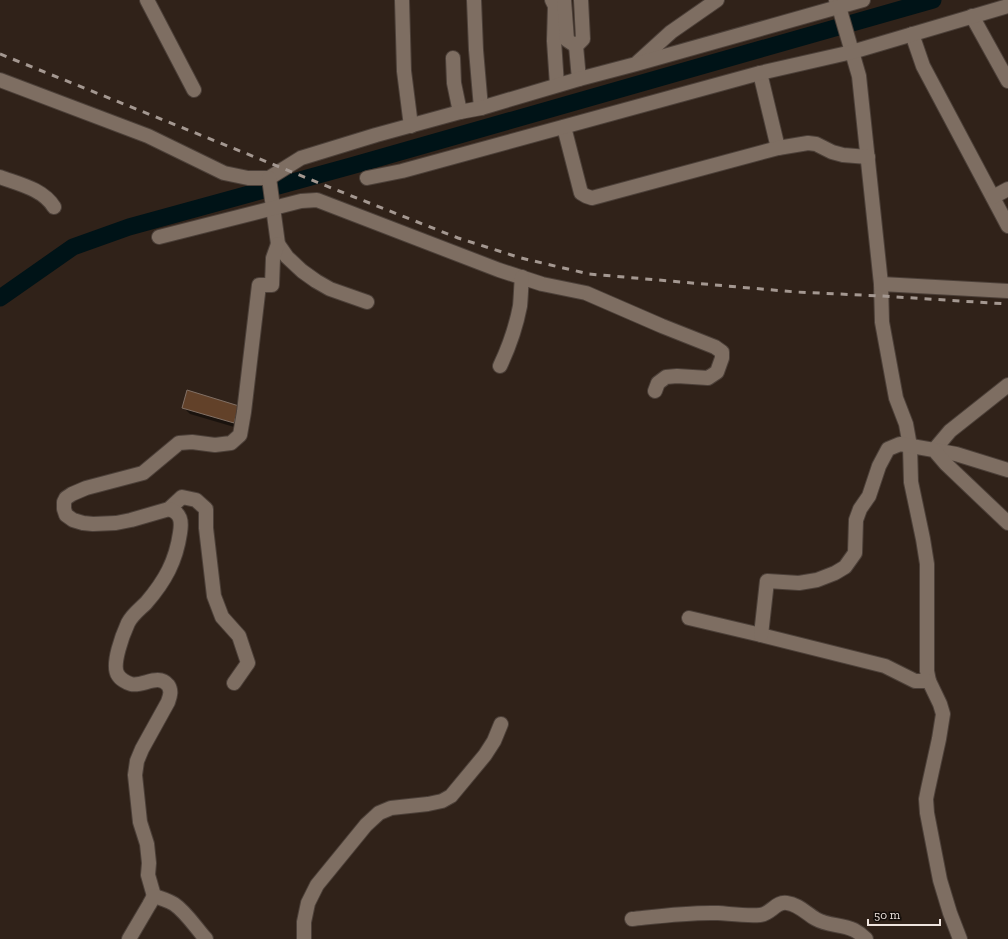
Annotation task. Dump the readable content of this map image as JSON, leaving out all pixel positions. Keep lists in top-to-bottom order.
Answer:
{
  "scale_bar": "50 m"
}
